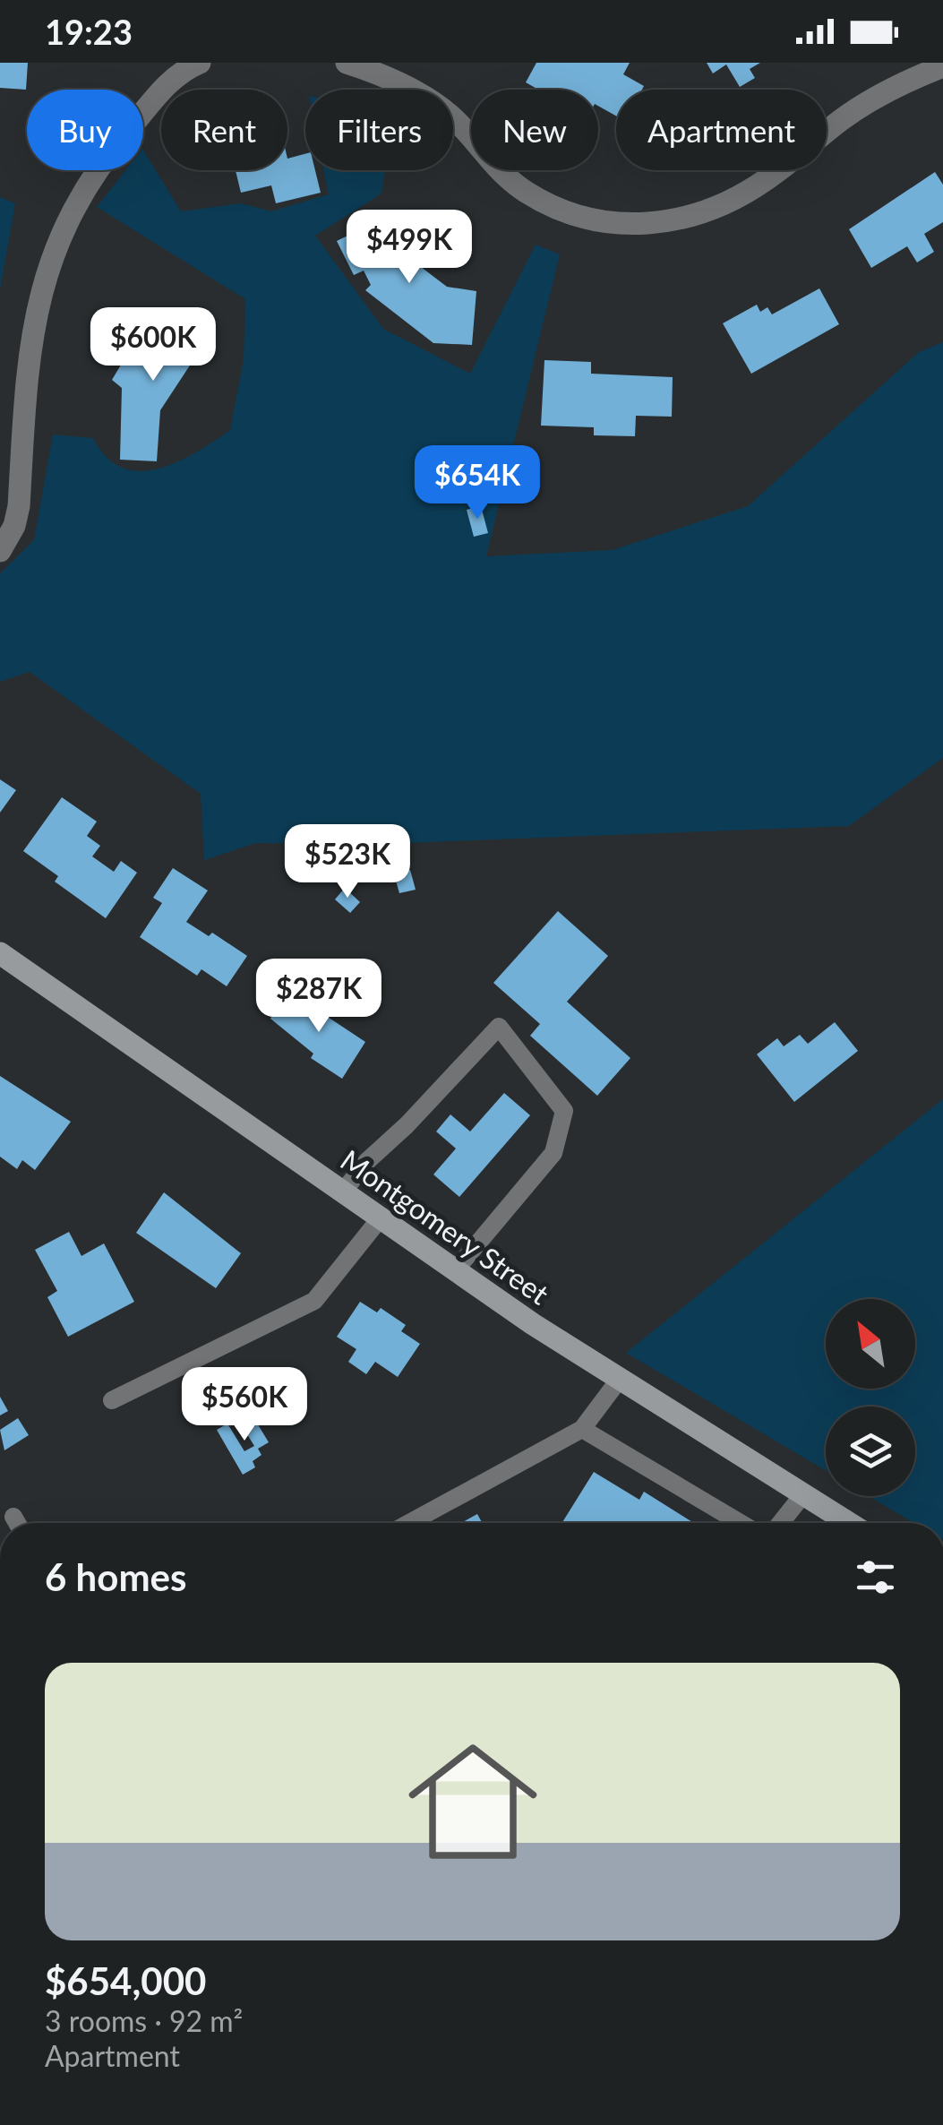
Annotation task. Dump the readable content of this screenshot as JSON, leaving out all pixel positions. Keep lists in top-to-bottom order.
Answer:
{
  "streets": {
    "main road": ["Montgomery Street"]
  },
  "north": "top left",
  "page": {
    "status": "19:23",
    "chip": [
      "Buy",
      "Rent",
      "Filters",
      "New",
      "Apartment"
    ],
    "price": [
      "$499K",
      "$600K",
      "$654K",
      "$523K",
      "$287K",
      "$560K"
    ],
    "heading": "6 homes",
    "list": [
      {
        "name": "$654,000",
        "note": "3 rooms · 92 m² · Apartment"
      }
    ]
  }
}
